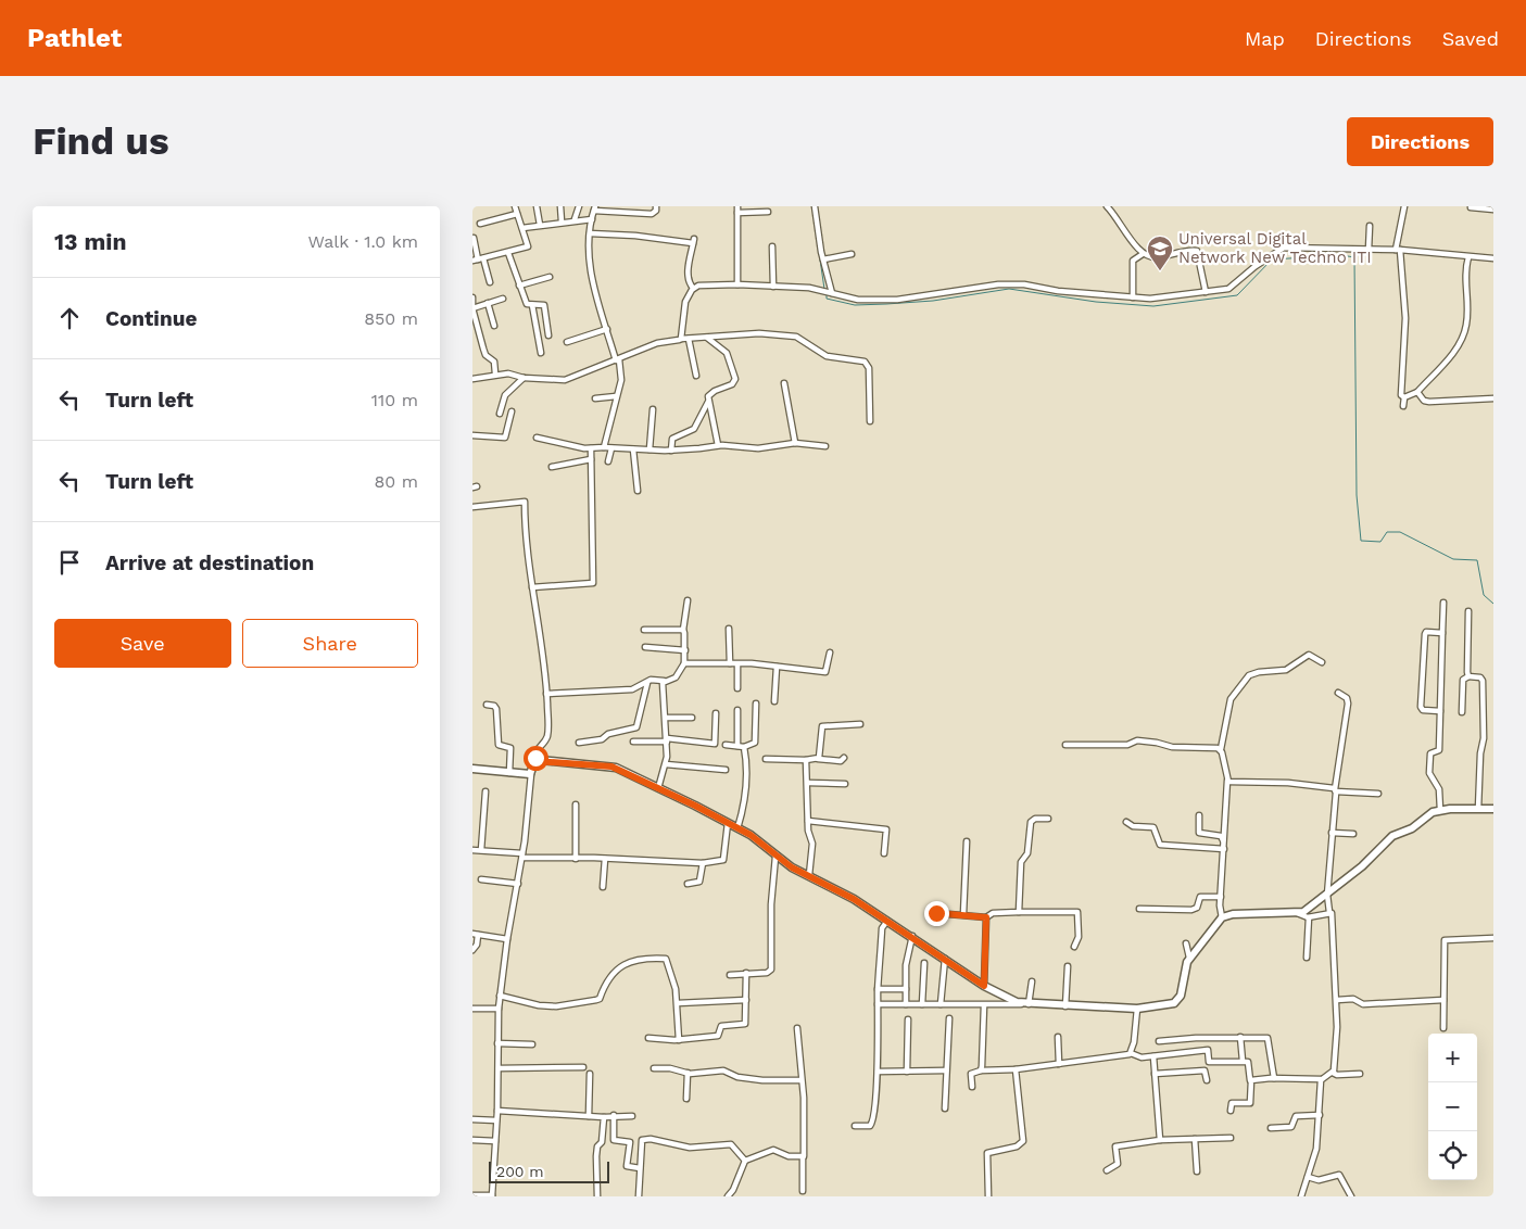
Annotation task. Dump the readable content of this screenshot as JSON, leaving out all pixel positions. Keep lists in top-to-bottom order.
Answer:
{
  "places": {
    "school or university": ["Universal Digital Network New Techno ITI"]
  },
  "scale_bar": "200 m",
  "page": {
    "header": "Pathlet",
    "nav": ["Map", "Directions", "Saved"],
    "buttons": [
      "Directions",
      ["Save", "Share"]
    ],
    "title": "Find us",
    "heading": ["13 min", "Walk · 1.0 km"],
    "list": [
      ["Continue", "850 m"],
      ["Turn left", "110 m"],
      ["Turn left", "80 m"],
      "Arrive at destination"
    ],
    "map_buttons": ["+", "−"],
    "scale": "200 m"
  }
}
